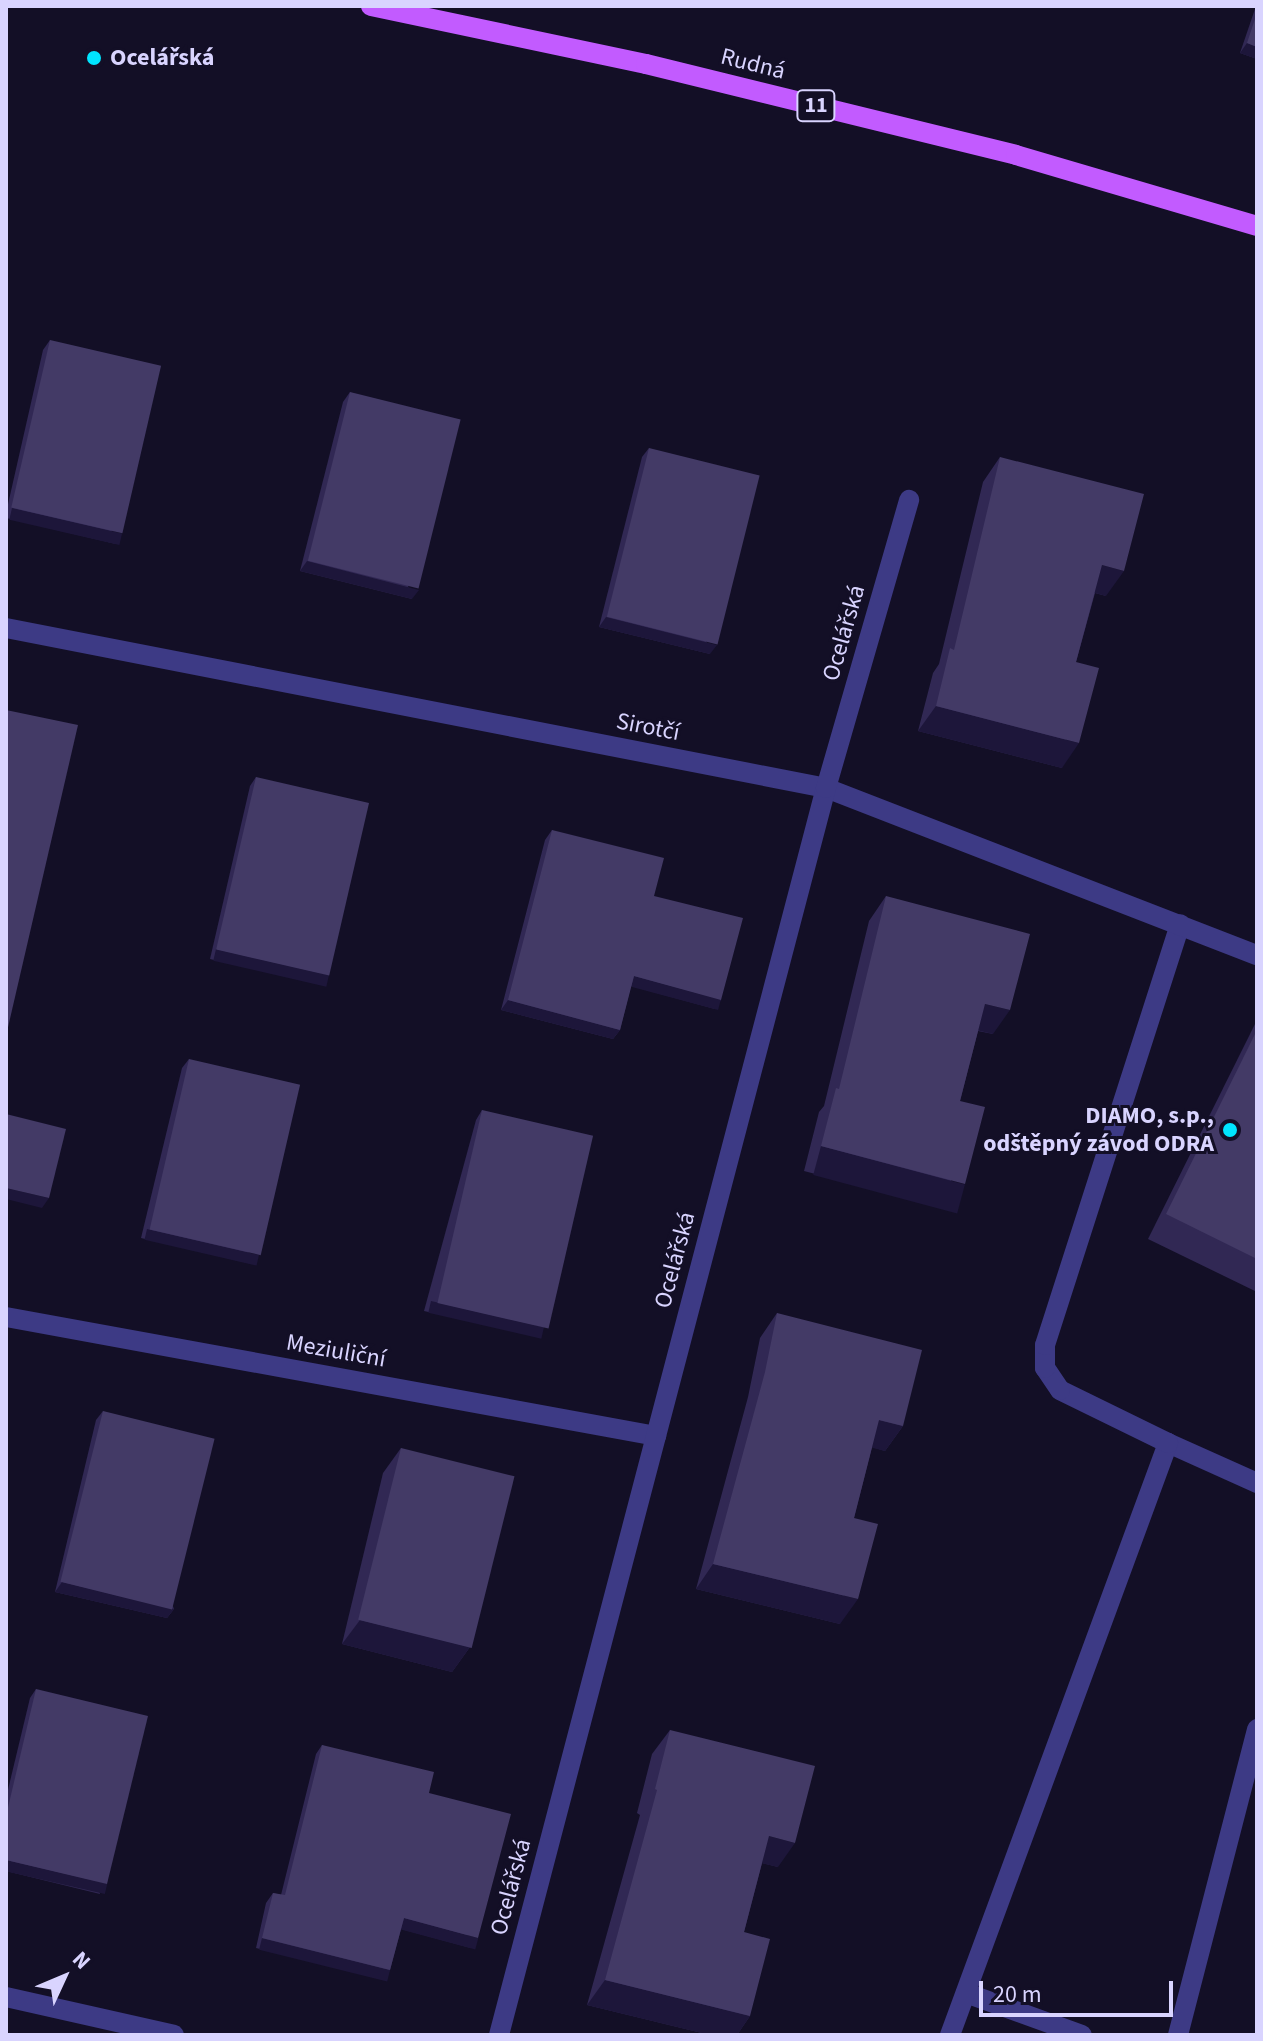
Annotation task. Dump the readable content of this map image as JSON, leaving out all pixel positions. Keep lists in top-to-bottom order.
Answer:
{
  "streets": {
    "main road": ["Rudná", "11"],
    "street": ["Ocelářská", "Sirotčí", "Meziuliční"]
  },
  "crossings": [
    ["Ocelářská", "Sirotčí"],
    ["Ocelářská", "Meziuliční"]
  ],
  "places": ["Ocelářská", "DIAMO, s.p., odštěpný závod ODRA"],
  "scale_bar": "20 m",
  "north": "top right"
}
